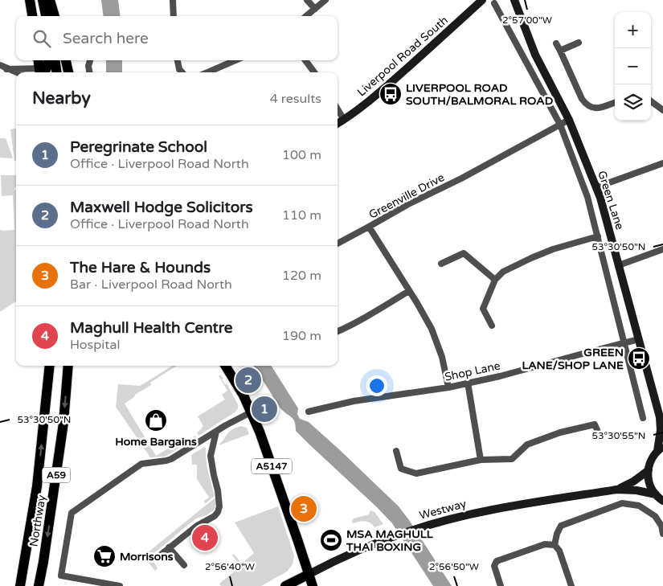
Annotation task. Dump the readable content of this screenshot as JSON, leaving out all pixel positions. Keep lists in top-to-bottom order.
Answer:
{
  "streets": {
    "main road": [
      "Liverpool Road South",
      "Green Lane",
      "A5147",
      "A59",
      "Westway",
      "Northway"
    ],
    "street": ["Greenville Drive", "Shop Lane"]
  },
  "crossings": [
    ["Greenville Drive", "Green Lane"],
    ["Greenville Drive", "Shop Lane"],
    ["Green Lane", "Shop Lane"],
    ["Green Lane", "Westway"],
    ["A5147", "Westway"]
  ],
  "places": {
    "bus stop": ["LIVERPOOL ROAD SOUTH/BALMORAL ROAD", "GREEN LANE/SHOP LANE"],
    "shop": ["Home Bargains"],
    "sports": ["MSA MAGHULL THAI BOXING"],
    "supermarket": ["Morrisons"]
  },
  "page": {
    "map_buttons": ["+", "−"],
    "search": "Search here",
    "heading": ["Nearby", "4 results"],
    "list": [
      {
        "mark": "1",
        "name": "Peregrinate School",
        "note": "Office · Liverpool Road North",
        "value": "100 m"
      },
      {
        "mark": "2",
        "name": "Maxwell Hodge Solicitors",
        "note": "Office · Liverpool Road North",
        "value": "110 m"
      },
      {
        "mark": "3",
        "name": "The Hare & Hounds",
        "note": "Bar · Liverpool Road North",
        "value": "120 m"
      },
      {
        "mark": "4",
        "name": "Maghull Health Centre",
        "note": "Hospital",
        "value": "190 m"
      }
    ],
    "pins": [
      "2",
      "1",
      "3",
      "4"
    ]
  },
  "coordinates": [
    "2°57'00\"W",
    "53°30'50\"N",
    "53°30'55\"N",
    "2°56'40\"W",
    "2°56'50\"W"
  ]
}
